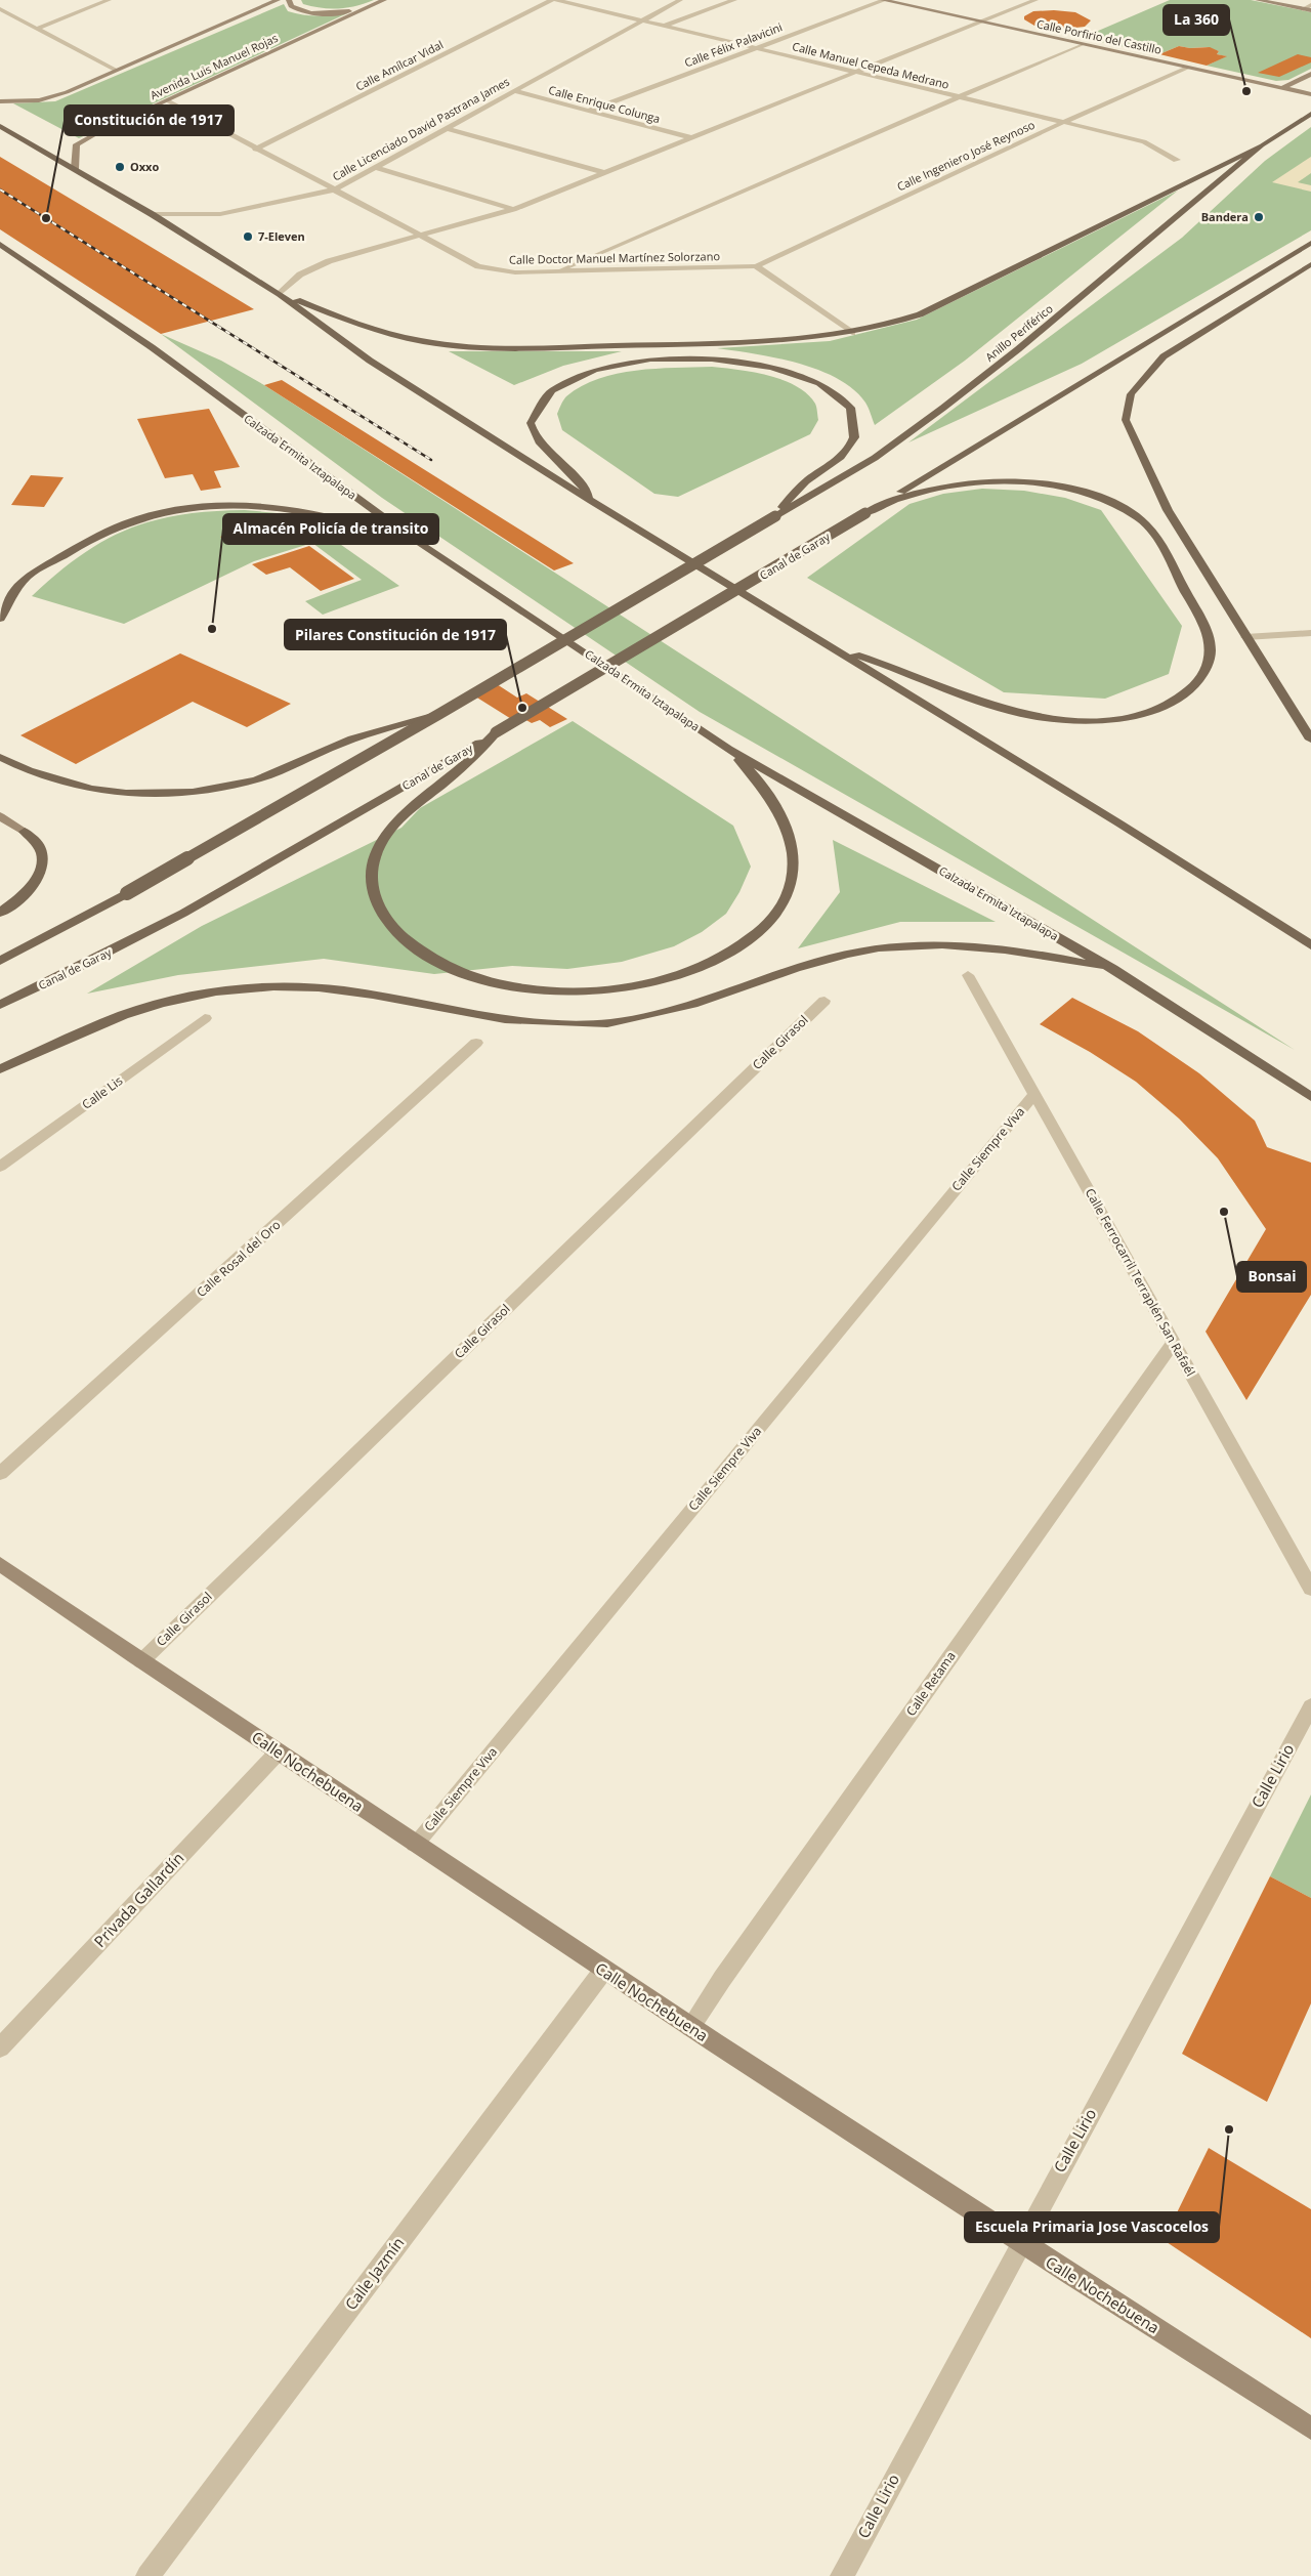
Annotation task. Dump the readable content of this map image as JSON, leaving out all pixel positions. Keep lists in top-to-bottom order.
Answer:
{
  "streets": {
    "main road": ["Anillo Periférico", "Calzada Ermita Iztapalapa", "Canal de Garay"],
    "street": [
      "Calle Porfirio del Castillo",
      "Calle Félix Palavicini",
      "Calle Amílcar Vidal",
      "Calle Manuel Cepeda Medrano",
      "Avenida Luis Manuel Rojas",
      "Calle Enrique Colunga",
      "Calle Licenciado David Pastrana James",
      "Calle Ingeniero José Reynoso",
      "Calle Doctor Manuel Martínez Solorzano",
      "Calle Girasol",
      "Calle Lis",
      "Calle Siempre Viva",
      "Calle Rosal del Oro",
      "Calle Ferrocarril Terraplén San Rafaél",
      "Calle Retama",
      "Calle Nochebuena",
      "Calle Lirio",
      "Privada Gallardín",
      "Calle Jazmín"
    ]
  },
  "crossings": [
    ["Calle Porfirio del Castillo", "Calle Félix Palavicini"],
    ["Calle Porfirio del Castillo", "Calle Ingeniero José Reynoso"],
    ["Calle Félix Palavicini", "Calle Manuel Cepeda Medrano"],
    ["Calle Félix Palavicini", "Calle Enrique Colunga"],
    ["Calle Amílcar Vidal", "Calle Manuel Cepeda Medrano"],
    ["Calle Amílcar Vidal", "Calle Doctor Manuel Martínez Solorzano"],
    ["Calle Manuel Cepeda Medrano", "Calle Licenciado David Pastrana James"],
    ["Calle Manuel Cepeda Medrano", "Calle Ingeniero José Reynoso"],
    ["Avenida Luis Manuel Rojas", "Calle Doctor Manuel Martínez Solorzano"],
    ["Calle Enrique Colunga", "Calle Licenciado David Pastrana James"],
    ["Calle Licenciado David Pastrana James", "Calle Doctor Manuel Martínez Solorzano"],
    ["Calle Ingeniero José Reynoso", "Calle Doctor Manuel Martínez Solorzano"],
    ["Calle Girasol", "Calle Nochebuena"],
    ["Calle Siempre Viva", "Calle Ferrocarril Terraplén San Rafaél"],
    ["Calle Siempre Viva", "Calle Nochebuena"],
    ["Calle Ferrocarril Terraplén San Rafaél", "Calle Retama"],
    ["Calle Retama", "Calle Nochebuena"],
    ["Calle Nochebuena", "Calle Lirio"],
    ["Calle Nochebuena", "Privada Gallardín"],
    ["Calle Nochebuena", "Calle Jazmín"]
  ],
  "places": [
    "La 360",
    "Oxxo",
    "Bandera",
    "Constitución de 1917",
    "7-Eleven",
    "Almacén Policía de transito",
    "Pilares Constitución de 1917",
    "Bonsai",
    "Escuela Primaria Jose Vascocelos"
  ]
}
